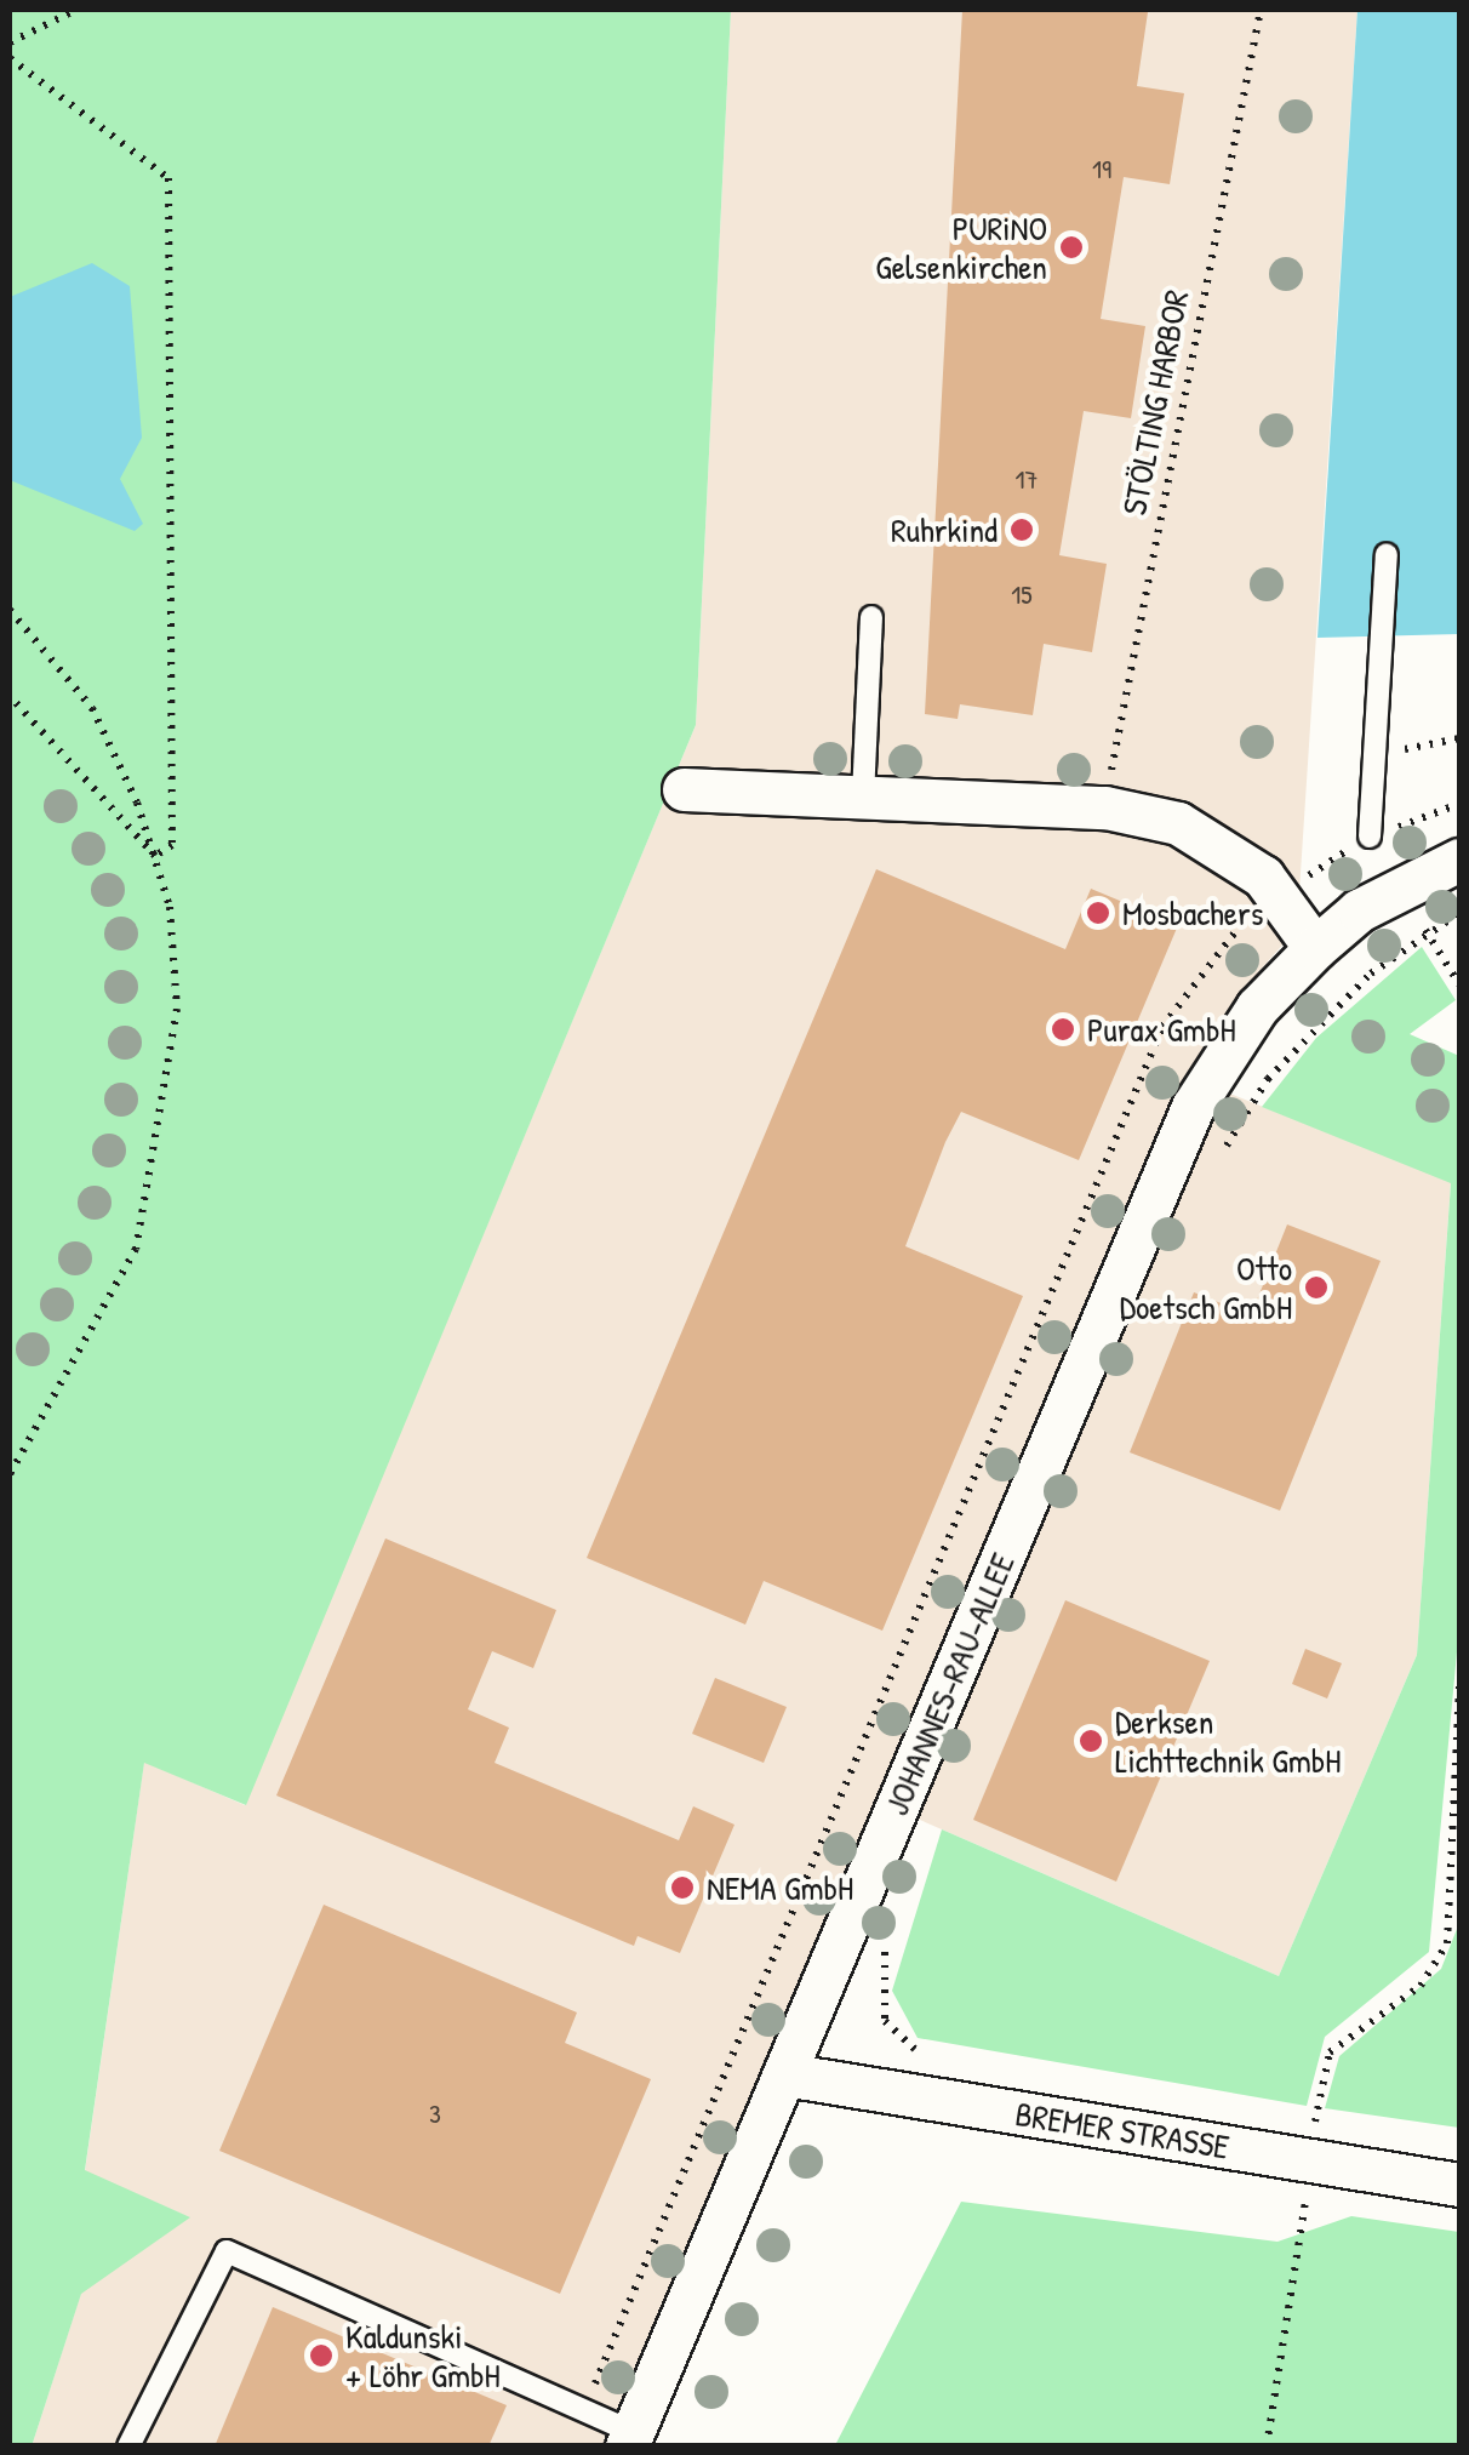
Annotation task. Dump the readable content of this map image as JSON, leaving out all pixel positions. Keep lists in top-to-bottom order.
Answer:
{
  "streets": {
    "street": ["JOHANNES-RAU-ALLEE", "BREMER STRASSE"],
    "path": ["STÖLTING HARBOR"]
  },
  "crossings": [
    ["JOHANNES-RAU-ALLEE", "BREMER STRASSE"]
  ],
  "places": [
    "PURiNO Gelsenkirchen",
    "Ruhrkind",
    "Mosbachers",
    "Purax GmbH",
    "Otto Doetsch GmbH",
    "Derksen Lichttechnik GmbH",
    "NEMA GmbH",
    "Kaldunski + Löhr GmbH"
  ],
  "house_numbers": [
    "19",
    "17",
    "15",
    "3"
  ]
}
